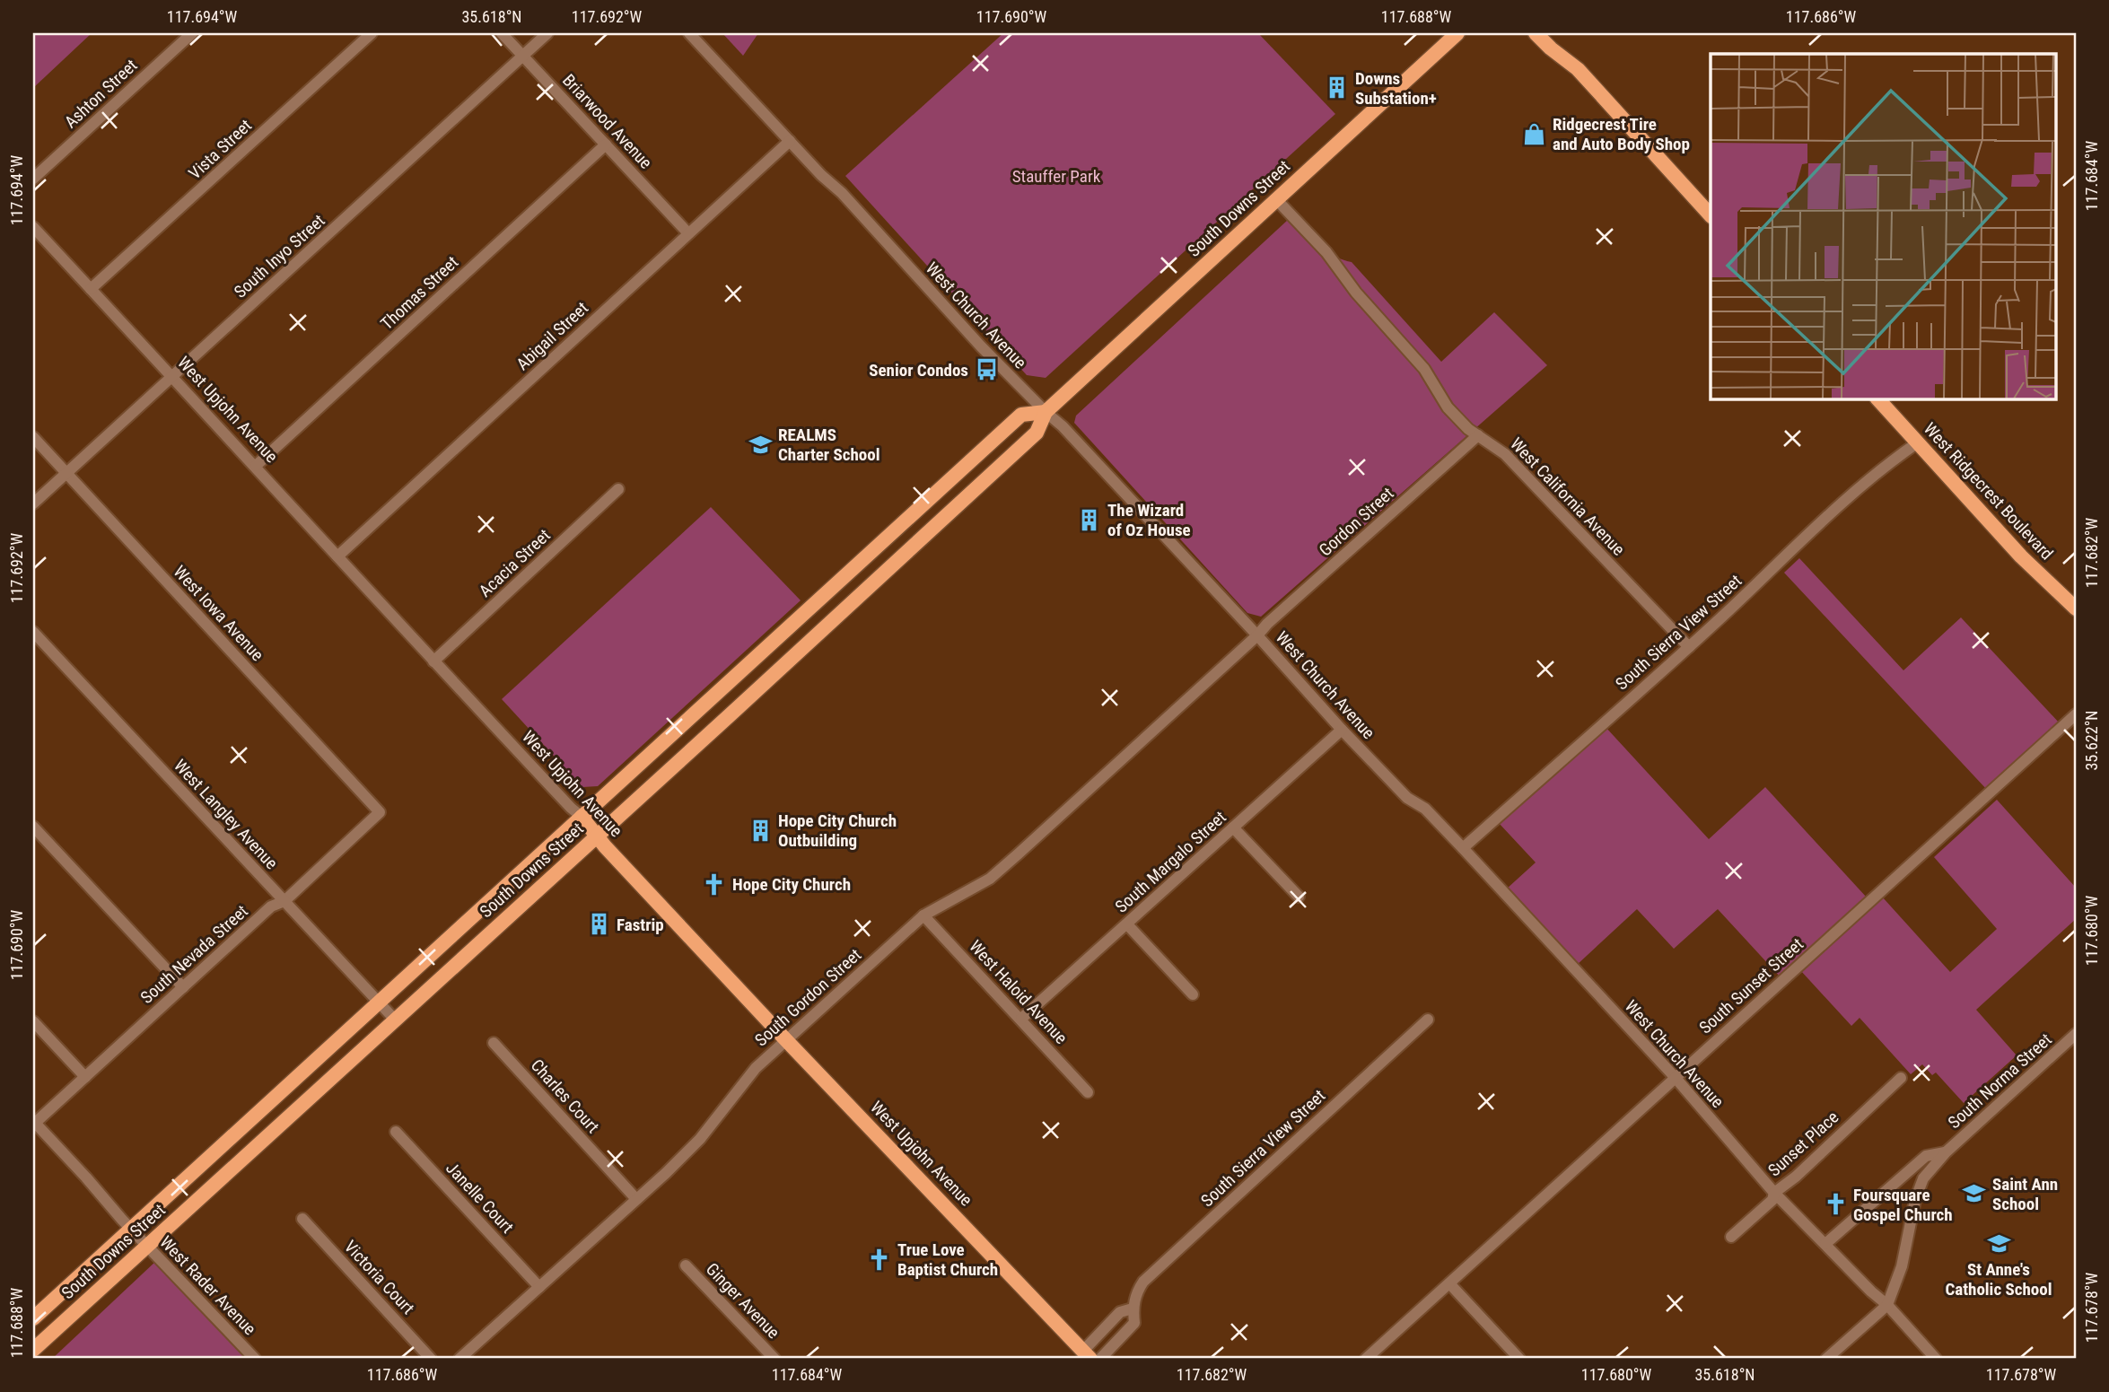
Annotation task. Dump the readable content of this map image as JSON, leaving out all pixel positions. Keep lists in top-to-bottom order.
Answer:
{
  "streets": {
    "main road": ["South Downs Street", "West Upjohn Avenue", "West Ridgecrest Boulevard"],
    "street": [
      "Ashton Street",
      "Briarwood Avenue",
      "Vista Street",
      "South Inyo Street",
      "Thomas Street",
      "West Church Avenue",
      "Abigail Street",
      "West California Avenue",
      "Gordon Street",
      "Acacia Street",
      "West Iowa Avenue",
      "South Sierra View Street",
      "West Langley Avenue",
      "South Margalo Street",
      "South Nevada Street",
      "South Sunset Street",
      "West Haloid Avenue",
      "South Gordon Street",
      "South Norma Street",
      "Charles Court",
      "Sunset Place",
      "Janelle Court",
      "Victoria Court",
      "West Rader Avenue",
      "Ginger Avenue"
    ]
  },
  "crossings": [
    ["Briarwood Avenue", "South Inyo Street"],
    ["Briarwood Avenue", "Thomas Street"],
    ["Briarwood Avenue", "Abigail Street"],
    ["Vista Street", "West Upjohn Avenue"],
    ["South Downs Street", "West Church Avenue"],
    ["South Downs Street", "West Upjohn Avenue"],
    ["South Downs Street", "West California Avenue"],
    ["South Downs Street", "West Langley Avenue"],
    ["South Downs Street", "West Rader Avenue"],
    ["South Inyo Street", "West Upjohn Avenue"],
    ["South Inyo Street", "West Iowa Avenue"],
    ["Thomas Street", "West Upjohn Avenue"],
    ["West Church Avenue", "Abigail Street"],
    ["West Church Avenue", "Gordon Street"],
    ["West Church Avenue", "South Sierra View Street"],
    ["West Church Avenue", "South Margalo Street"],
    ["West Church Avenue", "South Sunset Street"],
    ["West Church Avenue", "South Gordon Street"],
    ["West Church Avenue", "South Norma Street"],
    ["West Church Avenue", "Sunset Place"],
    ["Abigail Street", "West Upjohn Avenue"],
    ["West Upjohn Avenue", "Acacia Street"],
    ["West Upjohn Avenue", "South Gordon Street"],
    ["West Ridgecrest Boulevard", "South Sierra View Street"],
    ["West California Avenue", "Gordon Street"],
    ["West California Avenue", "South Sierra View Street"],
    ["Gordon Street", "South Gordon Street"],
    ["West Iowa Avenue", "South Nevada Street"],
    ["West Langley Avenue", "South Nevada Street"],
    ["South Margalo Street", "West Haloid Avenue"],
    ["South Nevada Street", "West Rader Avenue"],
    ["West Haloid Avenue", "South Gordon Street"],
    ["South Gordon Street", "Charles Court"],
    ["South Gordon Street", "Janelle Court"]
  ],
  "parks": ["Stauffer Park"],
  "places": {
    "building": [
      "Downs Substation+",
      "The Wizard of Oz House",
      "Hope City Church Outbuilding",
      "Fastrip"
    ],
    "shop": ["Ridgecrest Tire and Auto Body Shop"],
    "bus stop": ["Senior Condos"],
    "school or university": ["REALMS Charter School", "Saint Ann School", "St Anne's Catholic School"],
    "church": ["Hope City Church", "Foursquare Gospel Church", "True Love Baptist Church"]
  },
  "coordinates": [
    "117.694°W",
    "35.618°N",
    "117.692°W",
    "117.690°W",
    "117.688°W",
    "117.686°W",
    "117.684°W",
    "117.682°W",
    "35.622°N",
    "117.680°W",
    "117.678°W"
  ]
}
